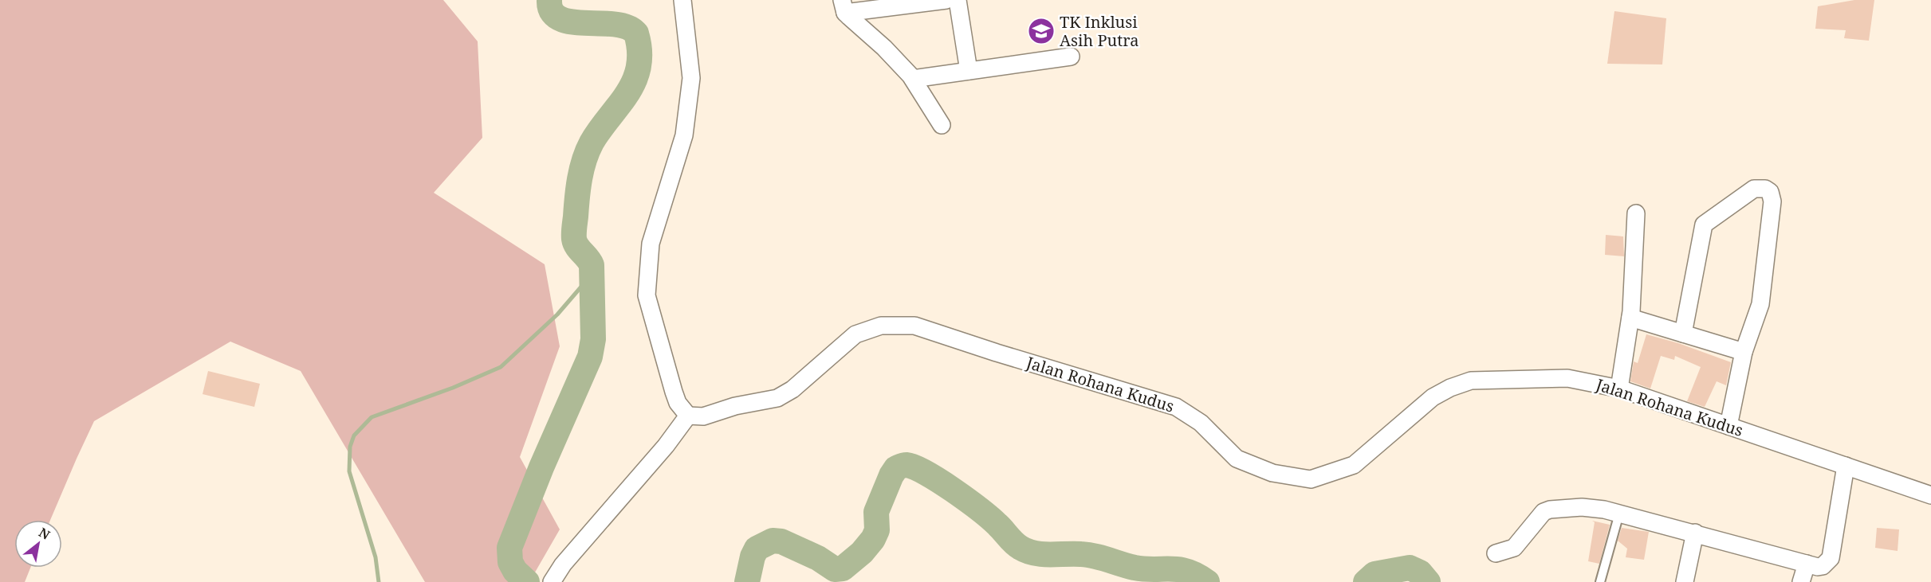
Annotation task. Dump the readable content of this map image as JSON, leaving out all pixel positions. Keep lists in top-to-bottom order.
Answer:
{
  "streets": {
    "street": ["Jalan Rohana Kudus"]
  },
  "places": {
    "school or university": ["TK Inklusi Asih Putra"]
  },
  "north": "top right"
}
